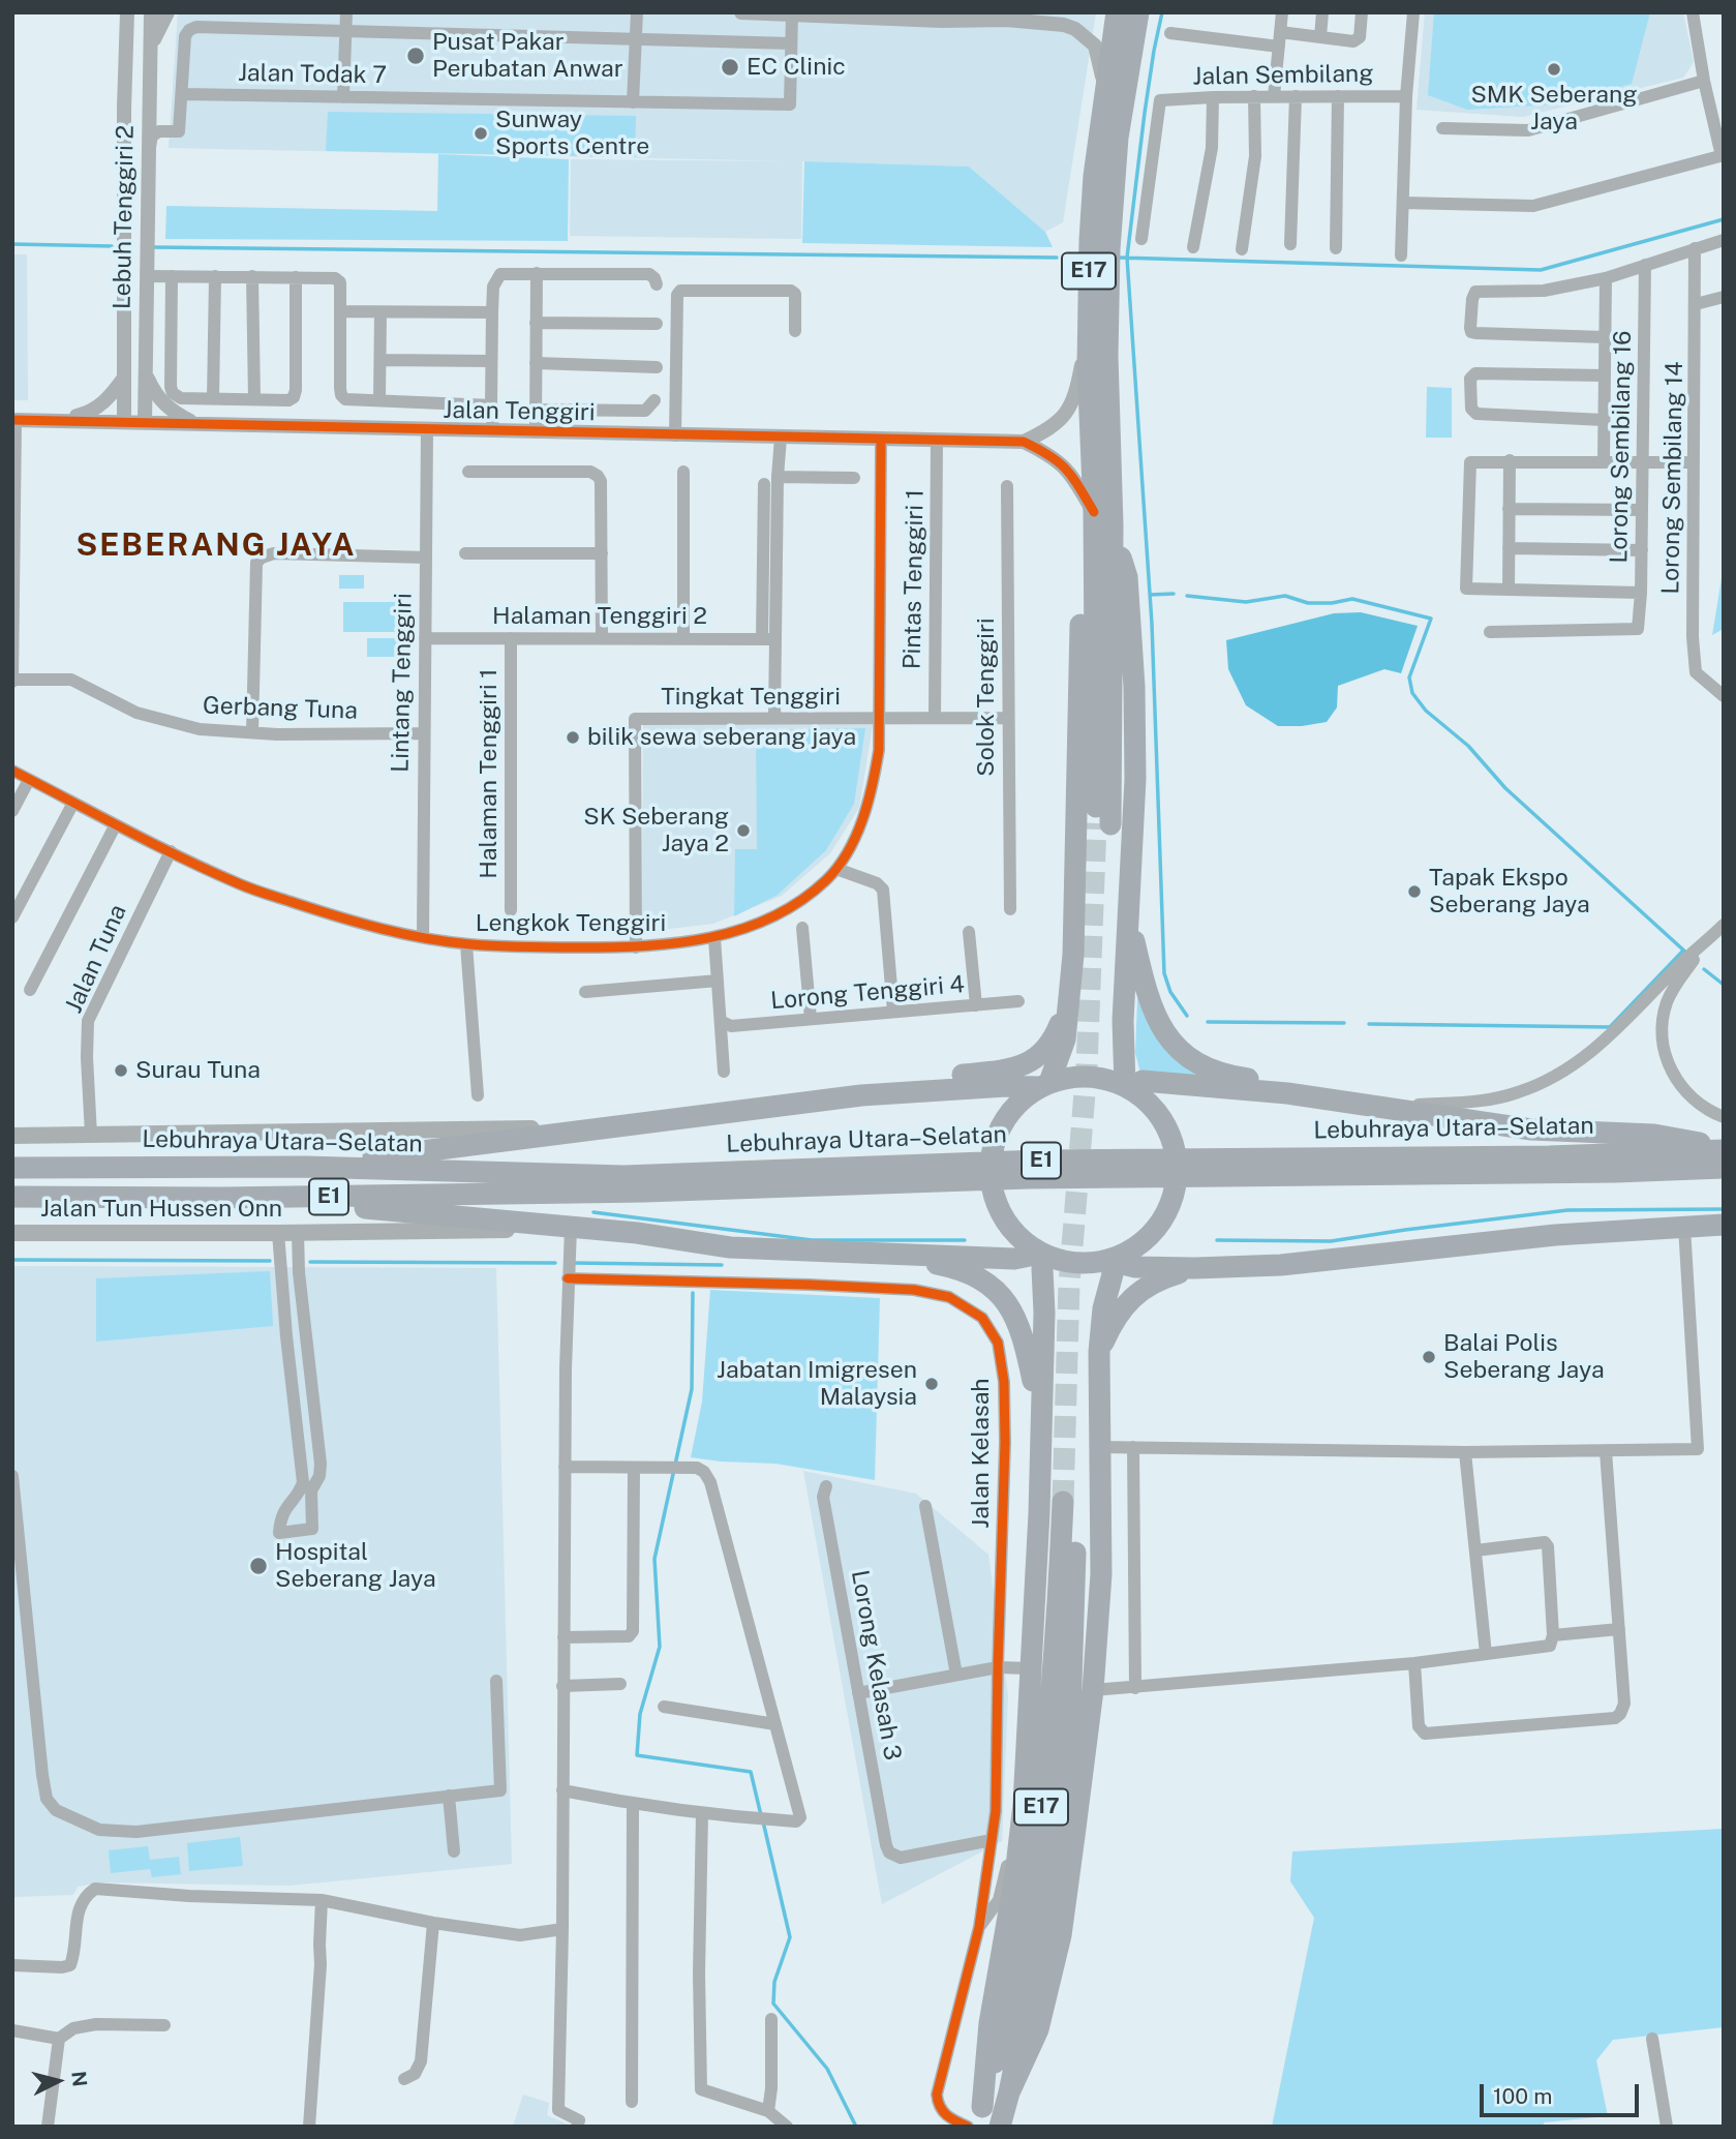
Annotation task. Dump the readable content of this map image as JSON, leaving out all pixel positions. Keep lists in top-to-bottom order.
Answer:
{
  "streets": {
    "highway": ["E17", "Lebuhraya Utara–Selatan", "E1"],
    "main road": ["Jalan Tun Hussen Onn"],
    "street": [
      "Jalan Todak 7",
      "Jalan Sembilang",
      "Lebuh Tenggiri 2",
      "Jalan Tenggiri",
      "Lorong Sembilang 16",
      "Lorong Sembilang 14",
      "Pintas Tenggiri 1",
      "Halaman Tenggiri 2",
      "Lintang Tenggiri",
      "Tingkat Tenggiri",
      "Solok Tenggiri",
      "Gerbang Tuna",
      "Halaman Tenggiri 1",
      "Lengkok Tenggiri",
      "Jalan Tuna",
      "Lorong Tenggiri 4",
      "Jalan Kelasah",
      "Lorong Kelasah 3"
    ]
  },
  "crossings": [
    ["Lebuh Tenggiri 2", "Jalan Tenggiri"],
    ["Jalan Tenggiri", "Pintas Tenggiri 1"],
    ["Jalan Tenggiri", "Lintang Tenggiri"],
    ["Jalan Tenggiri", "Lengkok Tenggiri"],
    ["Pintas Tenggiri 1", "Tingkat Tenggiri"],
    ["Halaman Tenggiri 2", "Lintang Tenggiri"],
    ["Halaman Tenggiri 2", "Halaman Tenggiri 1"],
    ["Lintang Tenggiri", "Gerbang Tuna"],
    ["Lintang Tenggiri", "Lengkok Tenggiri"],
    ["Tingkat Tenggiri", "Solok Tenggiri"],
    ["Tingkat Tenggiri", "Lengkok Tenggiri"],
    ["Lengkok Tenggiri", "Jalan Tuna"],
    ["Jalan Kelasah", "Lorong Kelasah 3"]
  ],
  "districts": ["SEBERANG JAYA"],
  "places": [
    "Pusat Pakar Perubatan Anwar",
    "EC Clinic",
    "SMK Seberang Jaya",
    "Sunway Sports Centre",
    "bilik sewa seberang jaya",
    "SK Seberang Jaya 2",
    "Tapak Ekspo Seberang Jaya",
    "Surau Tuna",
    "Balai Polis Seberang Jaya",
    "Jabatan Imigresen Malaysia",
    "Hospital Seberang Jaya"
  ],
  "scale_bar": "100 m",
  "north": "right"
}
